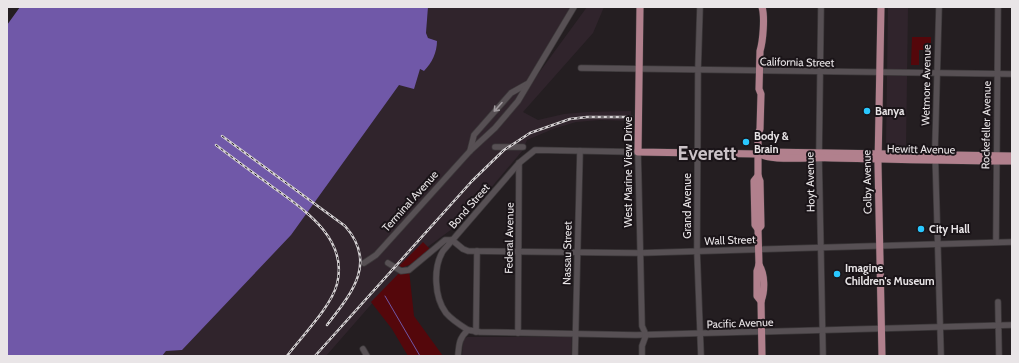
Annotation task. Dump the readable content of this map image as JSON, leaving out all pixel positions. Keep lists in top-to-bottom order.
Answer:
{
  "streets": {
    "main road": ["Hewitt Avenue", "West Marine View Drive", "Colby Avenue"],
    "street": [
      "California Street",
      "Wetmore Avenue",
      "Rockefeller Avenue",
      "Hoyt Avenue",
      "Terminal Avenue",
      "Bond Street",
      "Grand Avenue",
      "Federal Avenue",
      "Wall Street",
      "Nassau Street",
      "Pacific Avenue"
    ]
  },
  "crossings": [
    ["California Street", "Wetmore Avenue"],
    ["California Street", "Rockefeller Avenue"],
    ["California Street", "West Marine View Drive"],
    ["California Street", "Hoyt Avenue"],
    ["California Street", "Colby Avenue"],
    ["California Street", "Grand Avenue"],
    ["Wetmore Avenue", "Hewitt Avenue"],
    ["Wetmore Avenue", "Wall Street"],
    ["Wetmore Avenue", "Pacific Avenue"],
    ["Rockefeller Avenue", "Hewitt Avenue"],
    ["Rockefeller Avenue", "Wall Street"],
    ["Hewitt Avenue", "West Marine View Drive"],
    ["Hewitt Avenue", "Hoyt Avenue"],
    ["Hewitt Avenue", "Colby Avenue"],
    ["Hewitt Avenue", "Bond Street"],
    ["Hewitt Avenue", "Grand Avenue"],
    ["Hewitt Avenue", "Federal Avenue"],
    ["Hewitt Avenue", "Nassau Street"],
    ["West Marine View Drive", "Wall Street"],
    ["West Marine View Drive", "Pacific Avenue"],
    ["Hoyt Avenue", "Wall Street"],
    ["Hoyt Avenue", "Pacific Avenue"],
    ["Colby Avenue", "Wall Street"],
    ["Colby Avenue", "Pacific Avenue"],
    ["Bond Street", "Federal Avenue"],
    ["Bond Street", "Wall Street"],
    ["Grand Avenue", "Wall Street"],
    ["Grand Avenue", "Pacific Avenue"],
    ["Federal Avenue", "Wall Street"],
    ["Federal Avenue", "Pacific Avenue"],
    ["Wall Street", "Nassau Street"],
    ["Nassau Street", "Pacific Avenue"]
  ],
  "districts": ["Everett"],
  "places": [
    "Banya",
    "Body & Brain",
    "City Hall",
    "Imagine Children's Museum"
  ]
}
